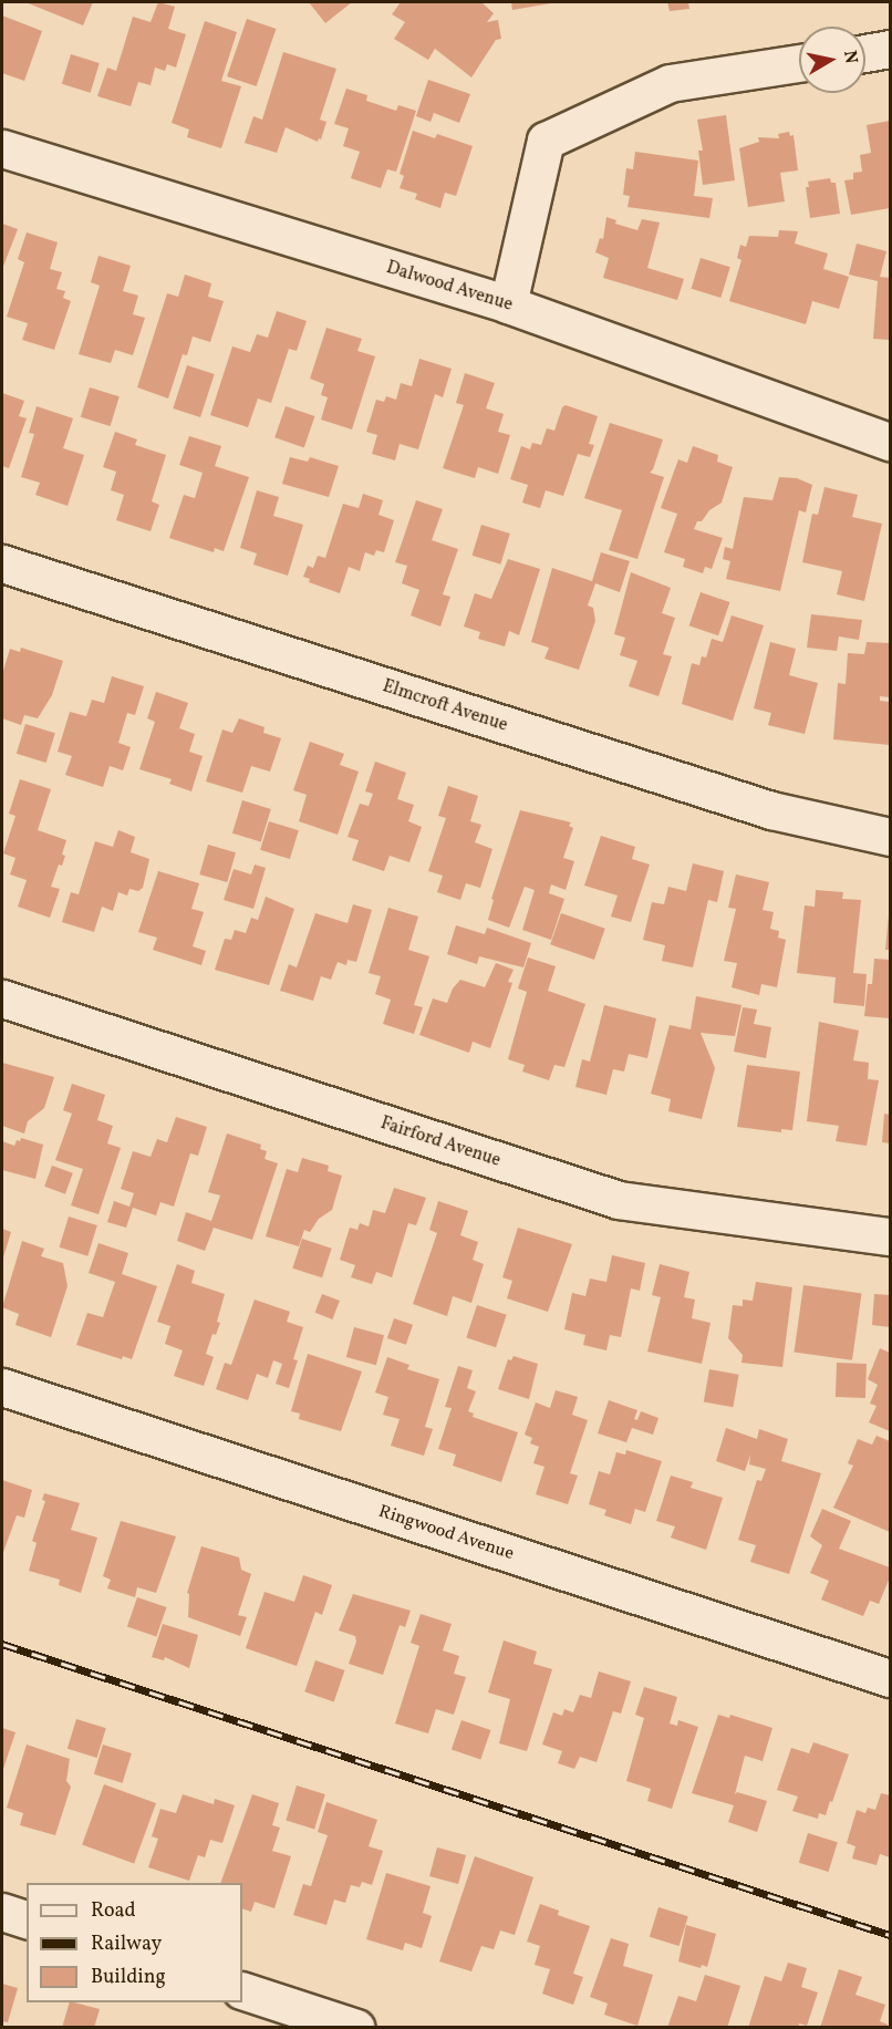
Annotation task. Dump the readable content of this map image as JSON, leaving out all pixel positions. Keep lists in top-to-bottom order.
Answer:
{
  "streets": {
    "street": [
      "Dalwood Avenue",
      "Elmcroft Avenue",
      "Fairford Avenue",
      "Ringwood Avenue"
    ]
  },
  "legend": ["Road", "Railway", "Building"],
  "north": "right"
}
